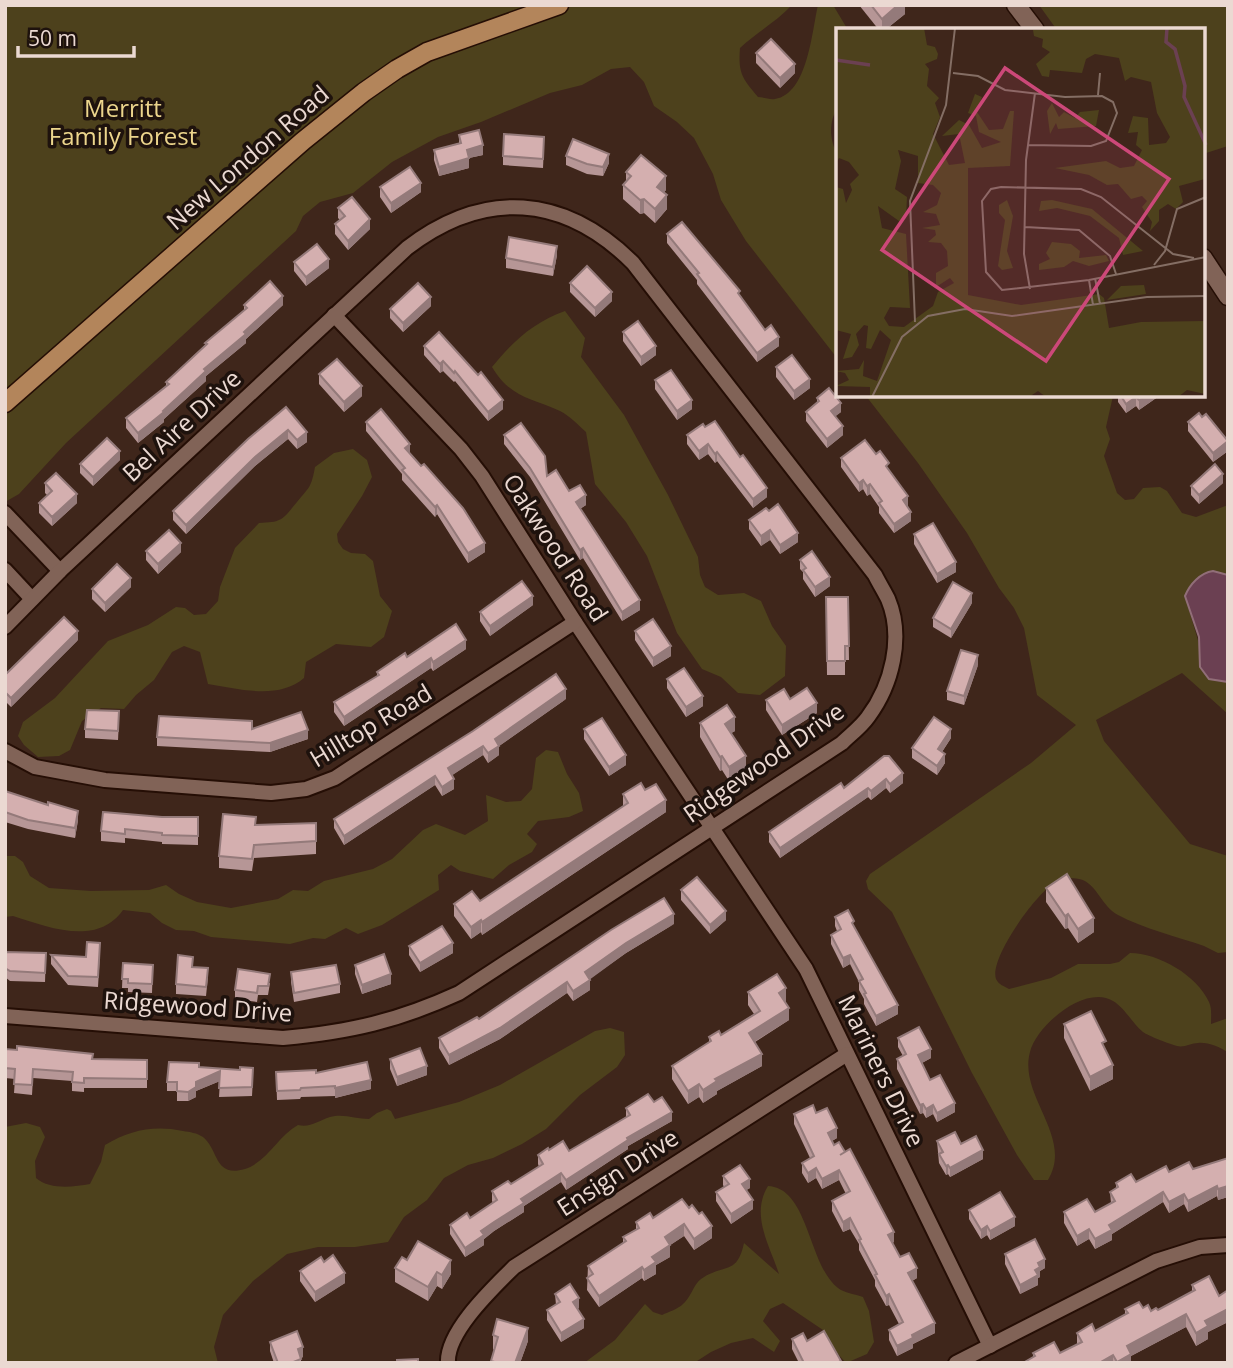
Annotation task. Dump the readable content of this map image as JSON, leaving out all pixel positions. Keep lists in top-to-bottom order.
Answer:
{
  "streets": {
    "main road": ["New London Road"],
    "street": [
      "Bel Aire Drive",
      "Oakwood Road",
      "Hilltop Road",
      "Ridgewood Drive",
      "Mariners Drive",
      "Ensign Drive"
    ]
  },
  "crossings": [
    ["Bel Aire Drive", "Oakwood Road"],
    ["Bel Aire Drive", "Ridgewood Drive"],
    ["Oakwood Road", "Hilltop Road"],
    ["Oakwood Road", "Ridgewood Drive"],
    ["Oakwood Road", "Mariners Drive"],
    ["Ridgewood Drive", "Mariners Drive"],
    ["Mariners Drive", "Ensign Drive"]
  ],
  "parks": ["Merritt Family Forest"],
  "scale_bar": "50 m"
}
